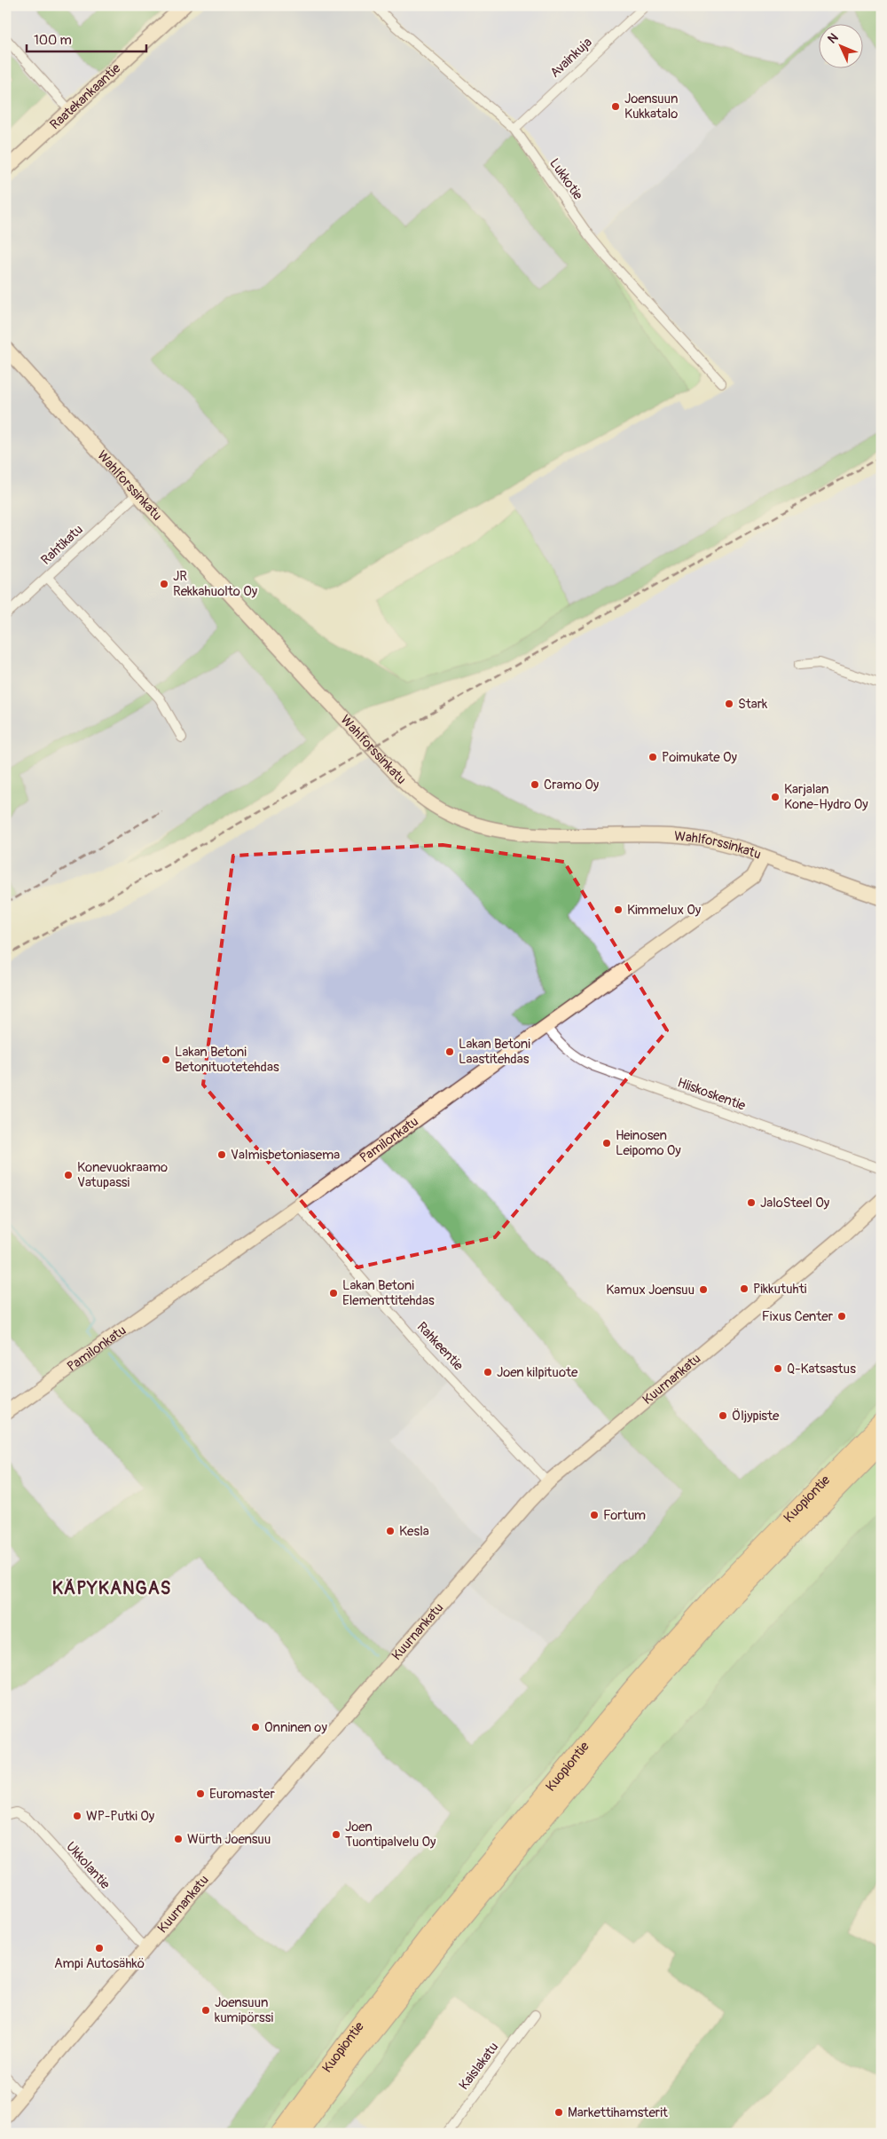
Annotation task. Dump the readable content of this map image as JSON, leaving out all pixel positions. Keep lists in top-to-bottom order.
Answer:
{
  "streets": {
    "highway": ["Kuopiontie"],
    "street": [
      "Avainkuja",
      "Raatekankaantie",
      "Lukkotie",
      "Wahlforssinkatu",
      "Rahtikatu",
      "Hiiskoskentie",
      "Pamilonkatu",
      "Rahkeentie",
      "Kuurnankatu",
      "Ukkolantie",
      "Kaislakatu"
    ]
  },
  "crossings": [
    ["Avainkuja", "Lukkotie"],
    ["Wahlforssinkatu", "Rahtikatu"],
    ["Wahlforssinkatu", "Pamilonkatu"],
    ["Hiiskoskentie", "Pamilonkatu"],
    ["Pamilonkatu", "Rahkeentie"],
    ["Rahkeentie", "Kuurnankatu"],
    ["Kuurnankatu", "Ukkolantie"]
  ],
  "districts": ["KÄPYKANGAS"],
  "places": [
    "Joensuun Kukkatalo",
    "JR Rekkahuolto Oy",
    "Stark",
    "Poimukate Oy",
    "Cramo Oy",
    "Karjalan Kone-Hydro Oy",
    "Kimmelux Oy",
    "Lakan Betoni Laastitehdas",
    "Lakan Betoni Betonituotetehdas",
    "Heinosen Leipomo Oy",
    "Valmisbetoniasema",
    "Konevuokraamo Vatupassi",
    "JaloSteel Oy",
    "Pikkutuhti",
    "Kamux Joensuu",
    "Lakan Betoni Elementtitehdas",
    "Fixus Center",
    "Q-Katsastus",
    "Joen kilpituote",
    "Öljypiste",
    "Fortum",
    "Kesla",
    "Onninen oy",
    "Euromaster",
    "WP-Putki Oy",
    "Joen Tuontipalvelu Oy",
    "Würth Joensuu",
    "Ampi Autosähkö",
    "Joensuun kumipörssi",
    "Markettihamsterit"
  ],
  "scale_bar": "100 m",
  "north": "top left"
}
